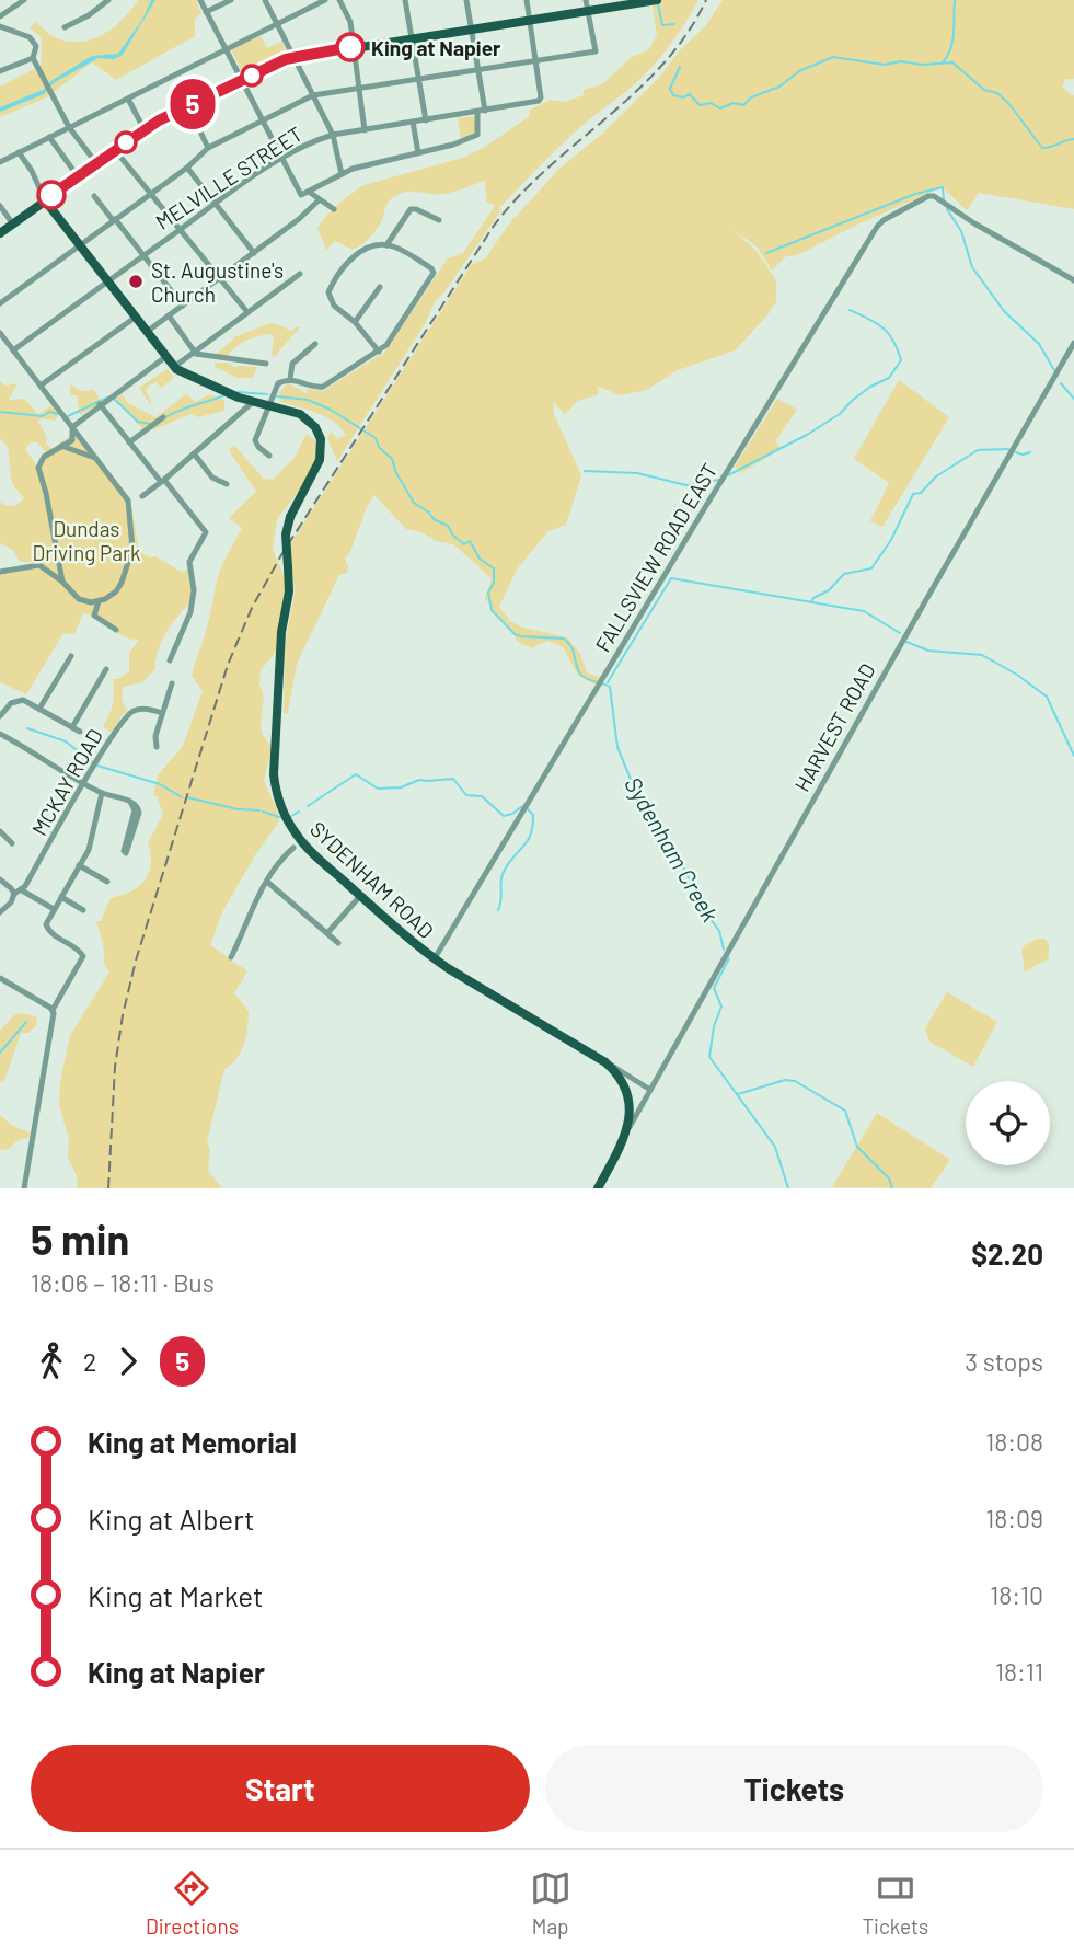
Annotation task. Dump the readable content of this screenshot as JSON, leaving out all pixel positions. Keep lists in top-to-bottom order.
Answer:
{
  "streets": {
    "main road": ["SYDENHAM ROAD"],
    "street": [
      "MELVILLE STREET",
      "FALLSVIEW ROAD EAST",
      "HARVEST ROAD",
      "MCKAY ROAD"
    ]
  },
  "crossings": [
    ["MELVILLE STREET", "SYDENHAM ROAD"],
    ["FALLSVIEW ROAD EAST", "SYDENHAM ROAD"],
    ["HARVEST ROAD", "SYDENHAM ROAD"]
  ],
  "water": ["Sydenham Creek"],
  "parks": ["Dundas Driving Park"],
  "places": ["King at Napier", "St. Augustine's Church"],
  "lines": ["bus line 5"],
  "page": {
    "on_map": "5",
    "heading": ["5 min", "18:06 – 18:11 · Bus", "$2.20"],
    "legs": ["2", "5", "3 stops"],
    "list": [
      {
        "name": "King at Memorial",
        "value": "18:08"
      },
      {
        "name": "King at Albert",
        "value": "18:09"
      },
      {
        "name": "King at Market",
        "value": "18:10"
      },
      {
        "name": "King at Napier",
        "value": "18:11"
      }
    ],
    "buttons": ["Start", "Tickets"],
    "tabs": ["Directions", "Map", "Tickets"]
  }
}
